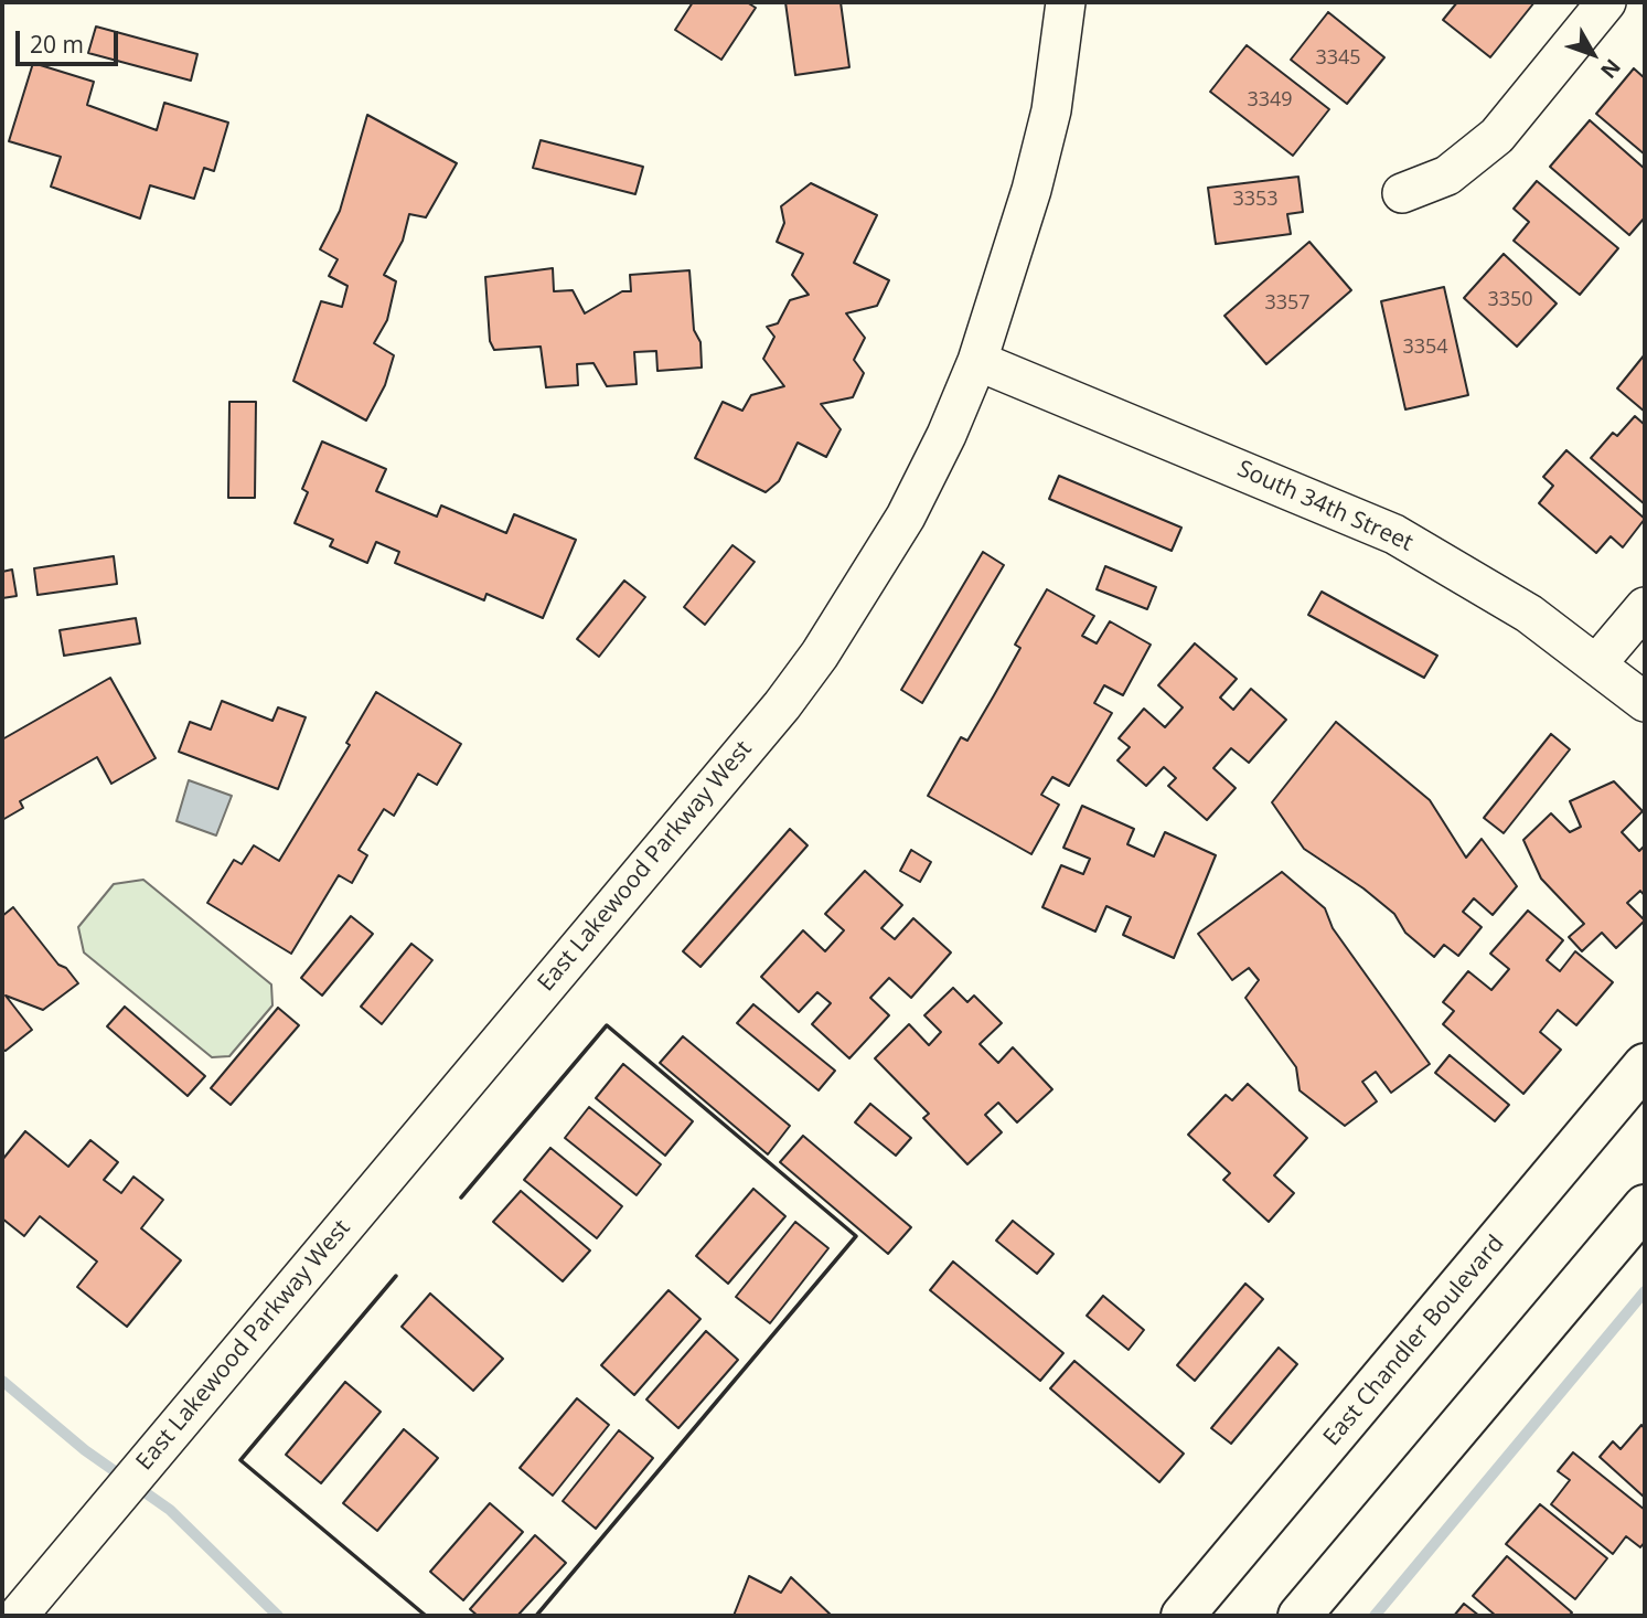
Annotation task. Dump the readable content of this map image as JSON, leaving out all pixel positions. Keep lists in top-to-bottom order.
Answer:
{
  "streets": {
    "main road": ["East Chandler Boulevard"],
    "street": ["South 34th Street", "East Lakewood Parkway West"]
  },
  "crossings": [
    ["South 34th Street", "East Lakewood Parkway West"]
  ],
  "house_numbers": [
    "3345",
    "3349",
    "3353",
    "3350",
    "3357",
    "3354"
  ],
  "scale_bar": "20 m",
  "north": "bottom right"
}
